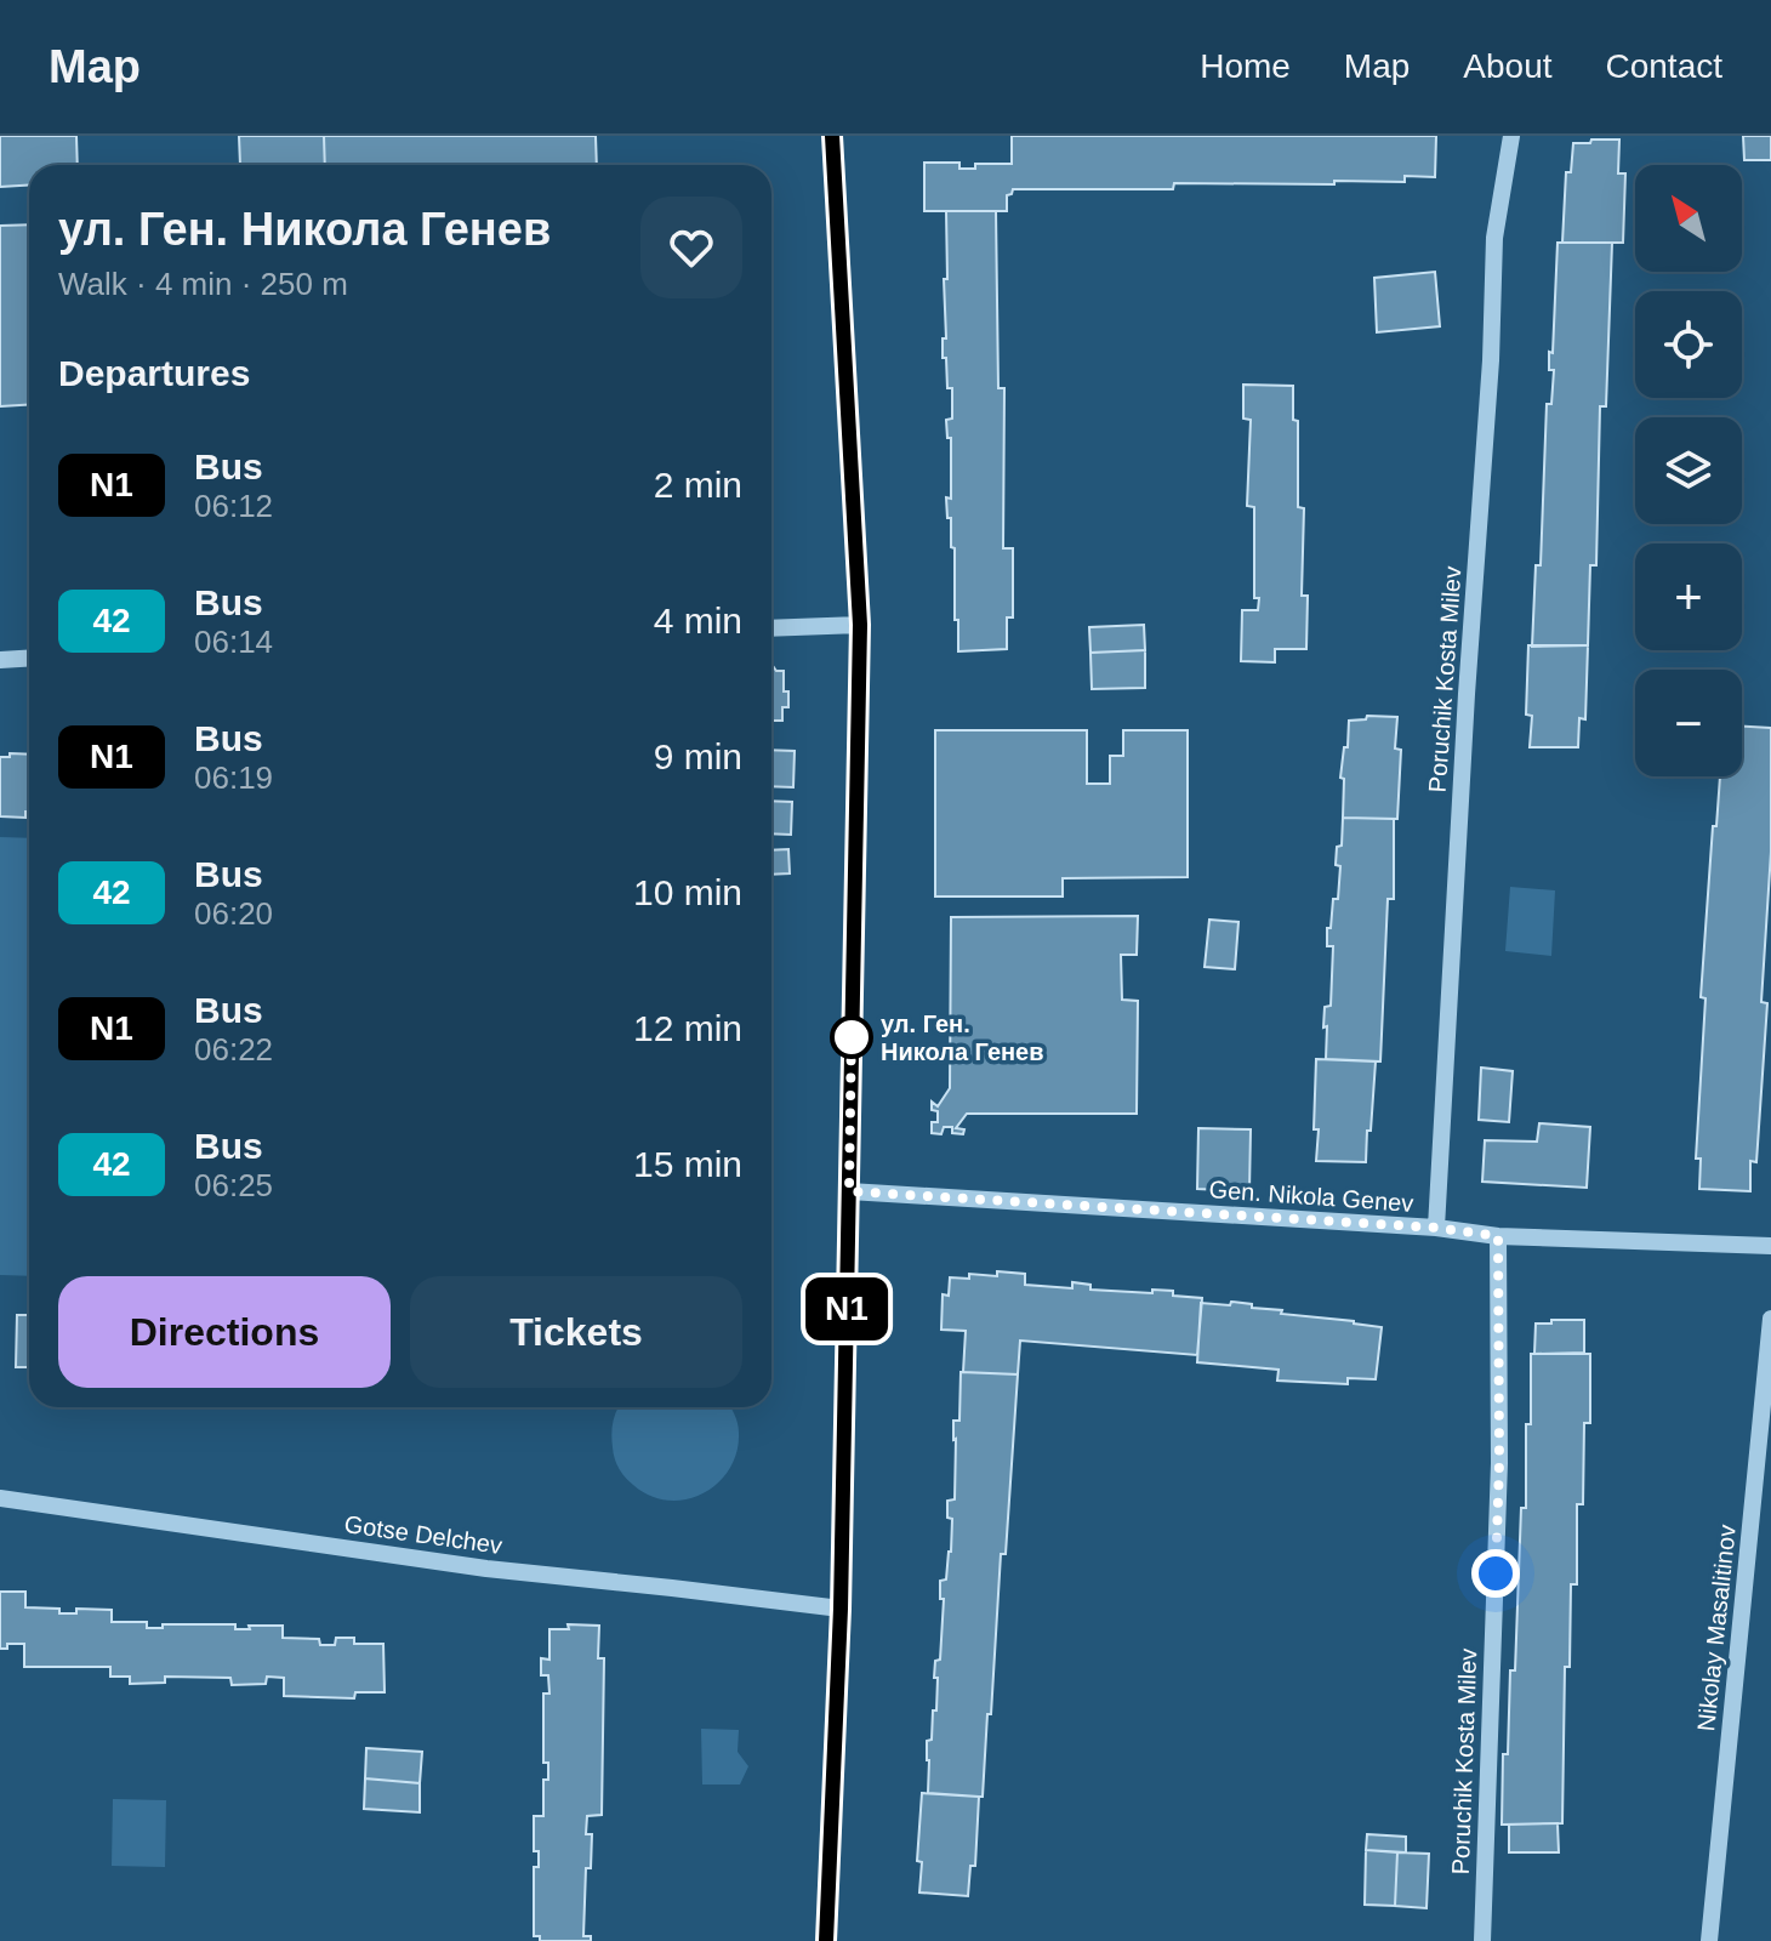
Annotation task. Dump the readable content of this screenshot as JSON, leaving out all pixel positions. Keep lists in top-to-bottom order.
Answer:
{
  "streets": {
    "street": [
      "Poruchik Kosta Milev",
      "Gen. Nikola Genev",
      "Gotse Delchev",
      "Nikolay Masalitinov"
    ]
  },
  "crossings": [
    ["Poruchik Kosta Milev", "Gen. Nikola Genev"]
  ],
  "places": ["ул. Ген. Никола Генев"],
  "lines": ["bus line N1"],
  "north": "top left",
  "page": {
    "header": "Map",
    "nav": [
      "Home",
      "Map",
      "About",
      "Contact"
    ],
    "on_map": "N1",
    "map_buttons": ["+", "−"],
    "heading": [
      ["ул. Ген. Никола Генев", "Walk · 4 min · 250 m"],
      "Departures"
    ],
    "list": [
      {
        "mark": "N1",
        "name": "Bus",
        "note": "06:12",
        "value": "2 min"
      },
      {
        "mark": "42",
        "name": "Bus",
        "note": "06:14",
        "value": "4 min"
      },
      {
        "mark": "N1",
        "name": "Bus",
        "note": "06:19",
        "value": "9 min"
      },
      {
        "mark": "42",
        "name": "Bus",
        "note": "06:20",
        "value": "10 min"
      },
      {
        "mark": "N1",
        "name": "Bus",
        "note": "06:22",
        "value": "12 min"
      },
      {
        "mark": "42",
        "name": "Bus",
        "note": "06:25",
        "value": "15 min"
      }
    ],
    "buttons": ["Directions", "Tickets"]
  }
}
